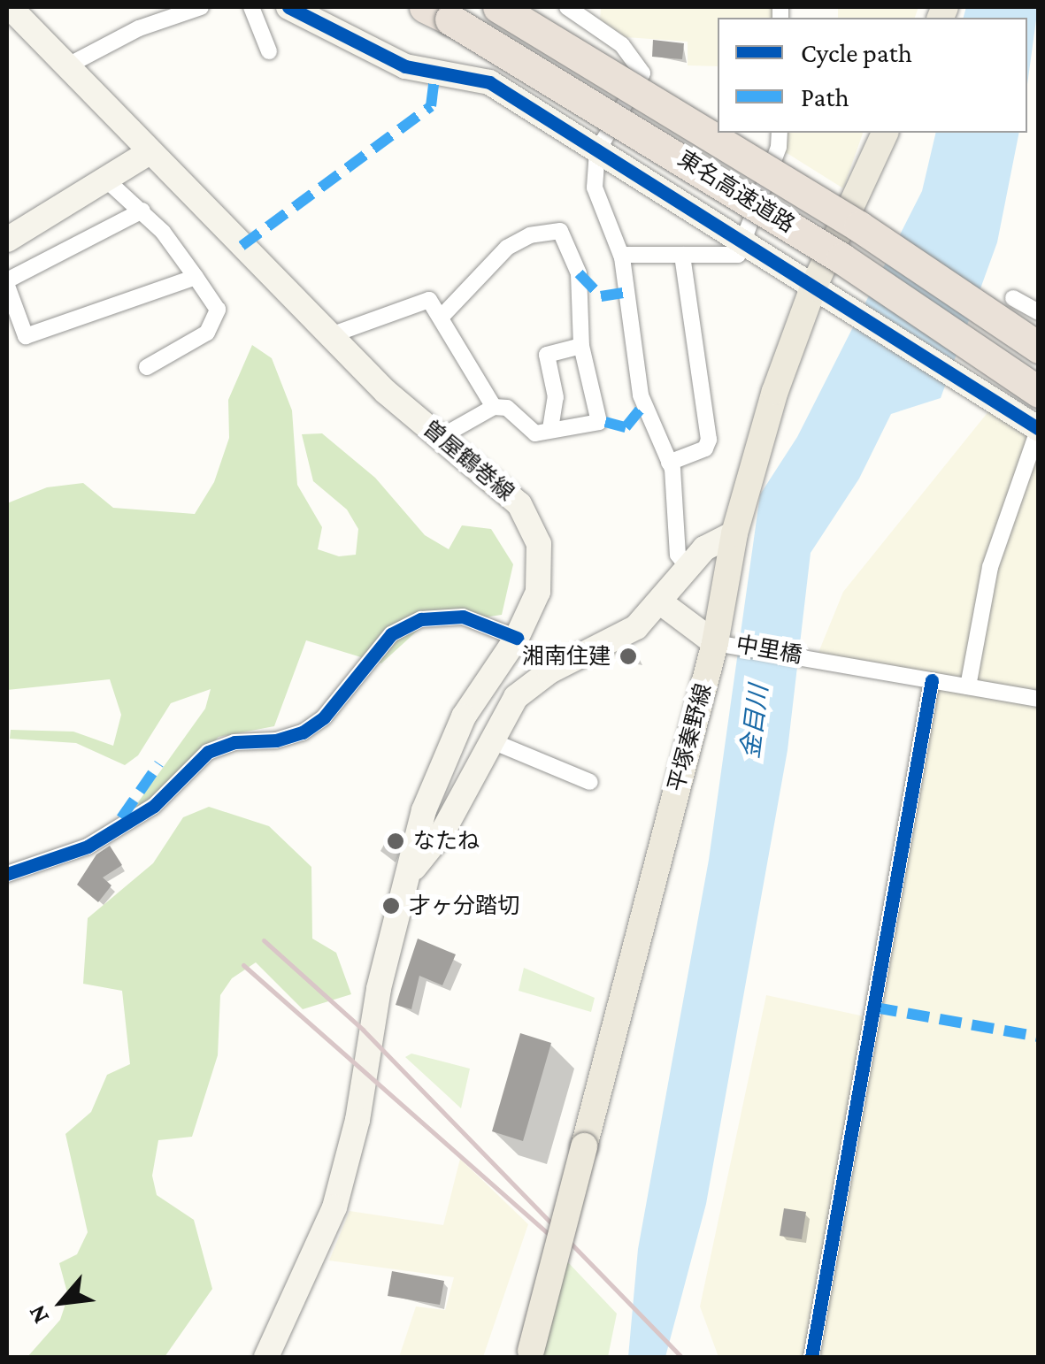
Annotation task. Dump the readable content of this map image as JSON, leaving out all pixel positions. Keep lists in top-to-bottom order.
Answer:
{
  "streets": {
    "highway": ["東名高速道路"],
    "main road": ["曽屋鶴巻線", "平塚秦野線"],
    "street": ["中里橋"]
  },
  "crossings": [
    ["中里橋", "平塚秦野線"]
  ],
  "water": ["金目川"],
  "places": ["湘南住建", "なたね", "才ヶ分踏切"],
  "legend": ["Cycle path", "Path"],
  "north": "bottom left"
}
